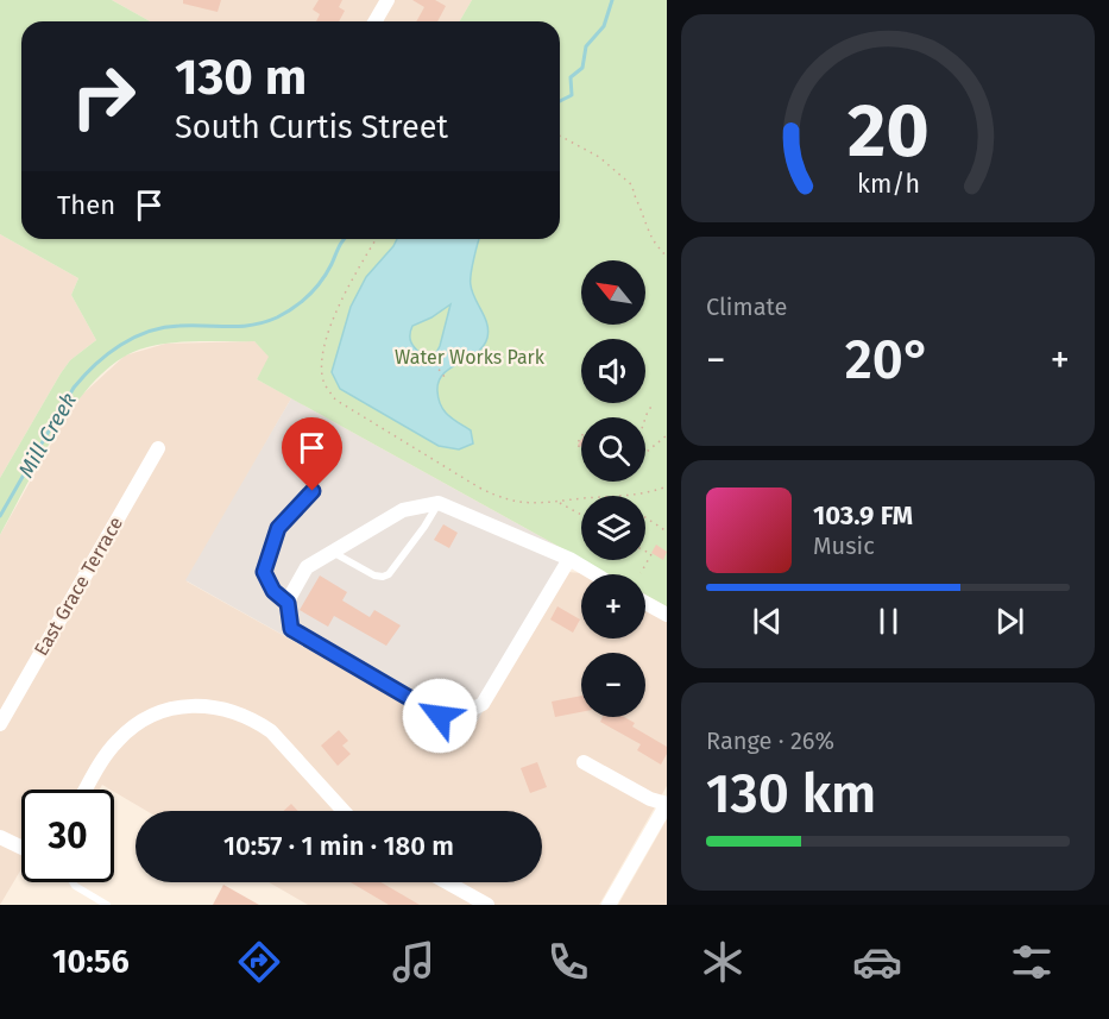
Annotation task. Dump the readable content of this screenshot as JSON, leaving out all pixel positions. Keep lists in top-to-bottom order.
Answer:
{
  "streets": {
    "street": ["East Grace Terrace"]
  },
  "water": ["Mill Creek"],
  "parks": ["Water Works Park"],
  "north": "top left",
  "page": {
    "turn": ["130 m", "South Curtis Street"],
    "then": "Then",
    "tile": [
      "Climate",
      ["Range · 26%", "130 km"]
    ],
    "map_buttons": ["+", "−"],
    "heat": ["−", "20°", "+"],
    "song": ["103.9 FM", "Music"],
    "limit": "30",
    "trip": "10:57 · 1 min · 180 m",
    "tabs": "10:56",
    "gauge": ["20", "km/h"]
  }
}
